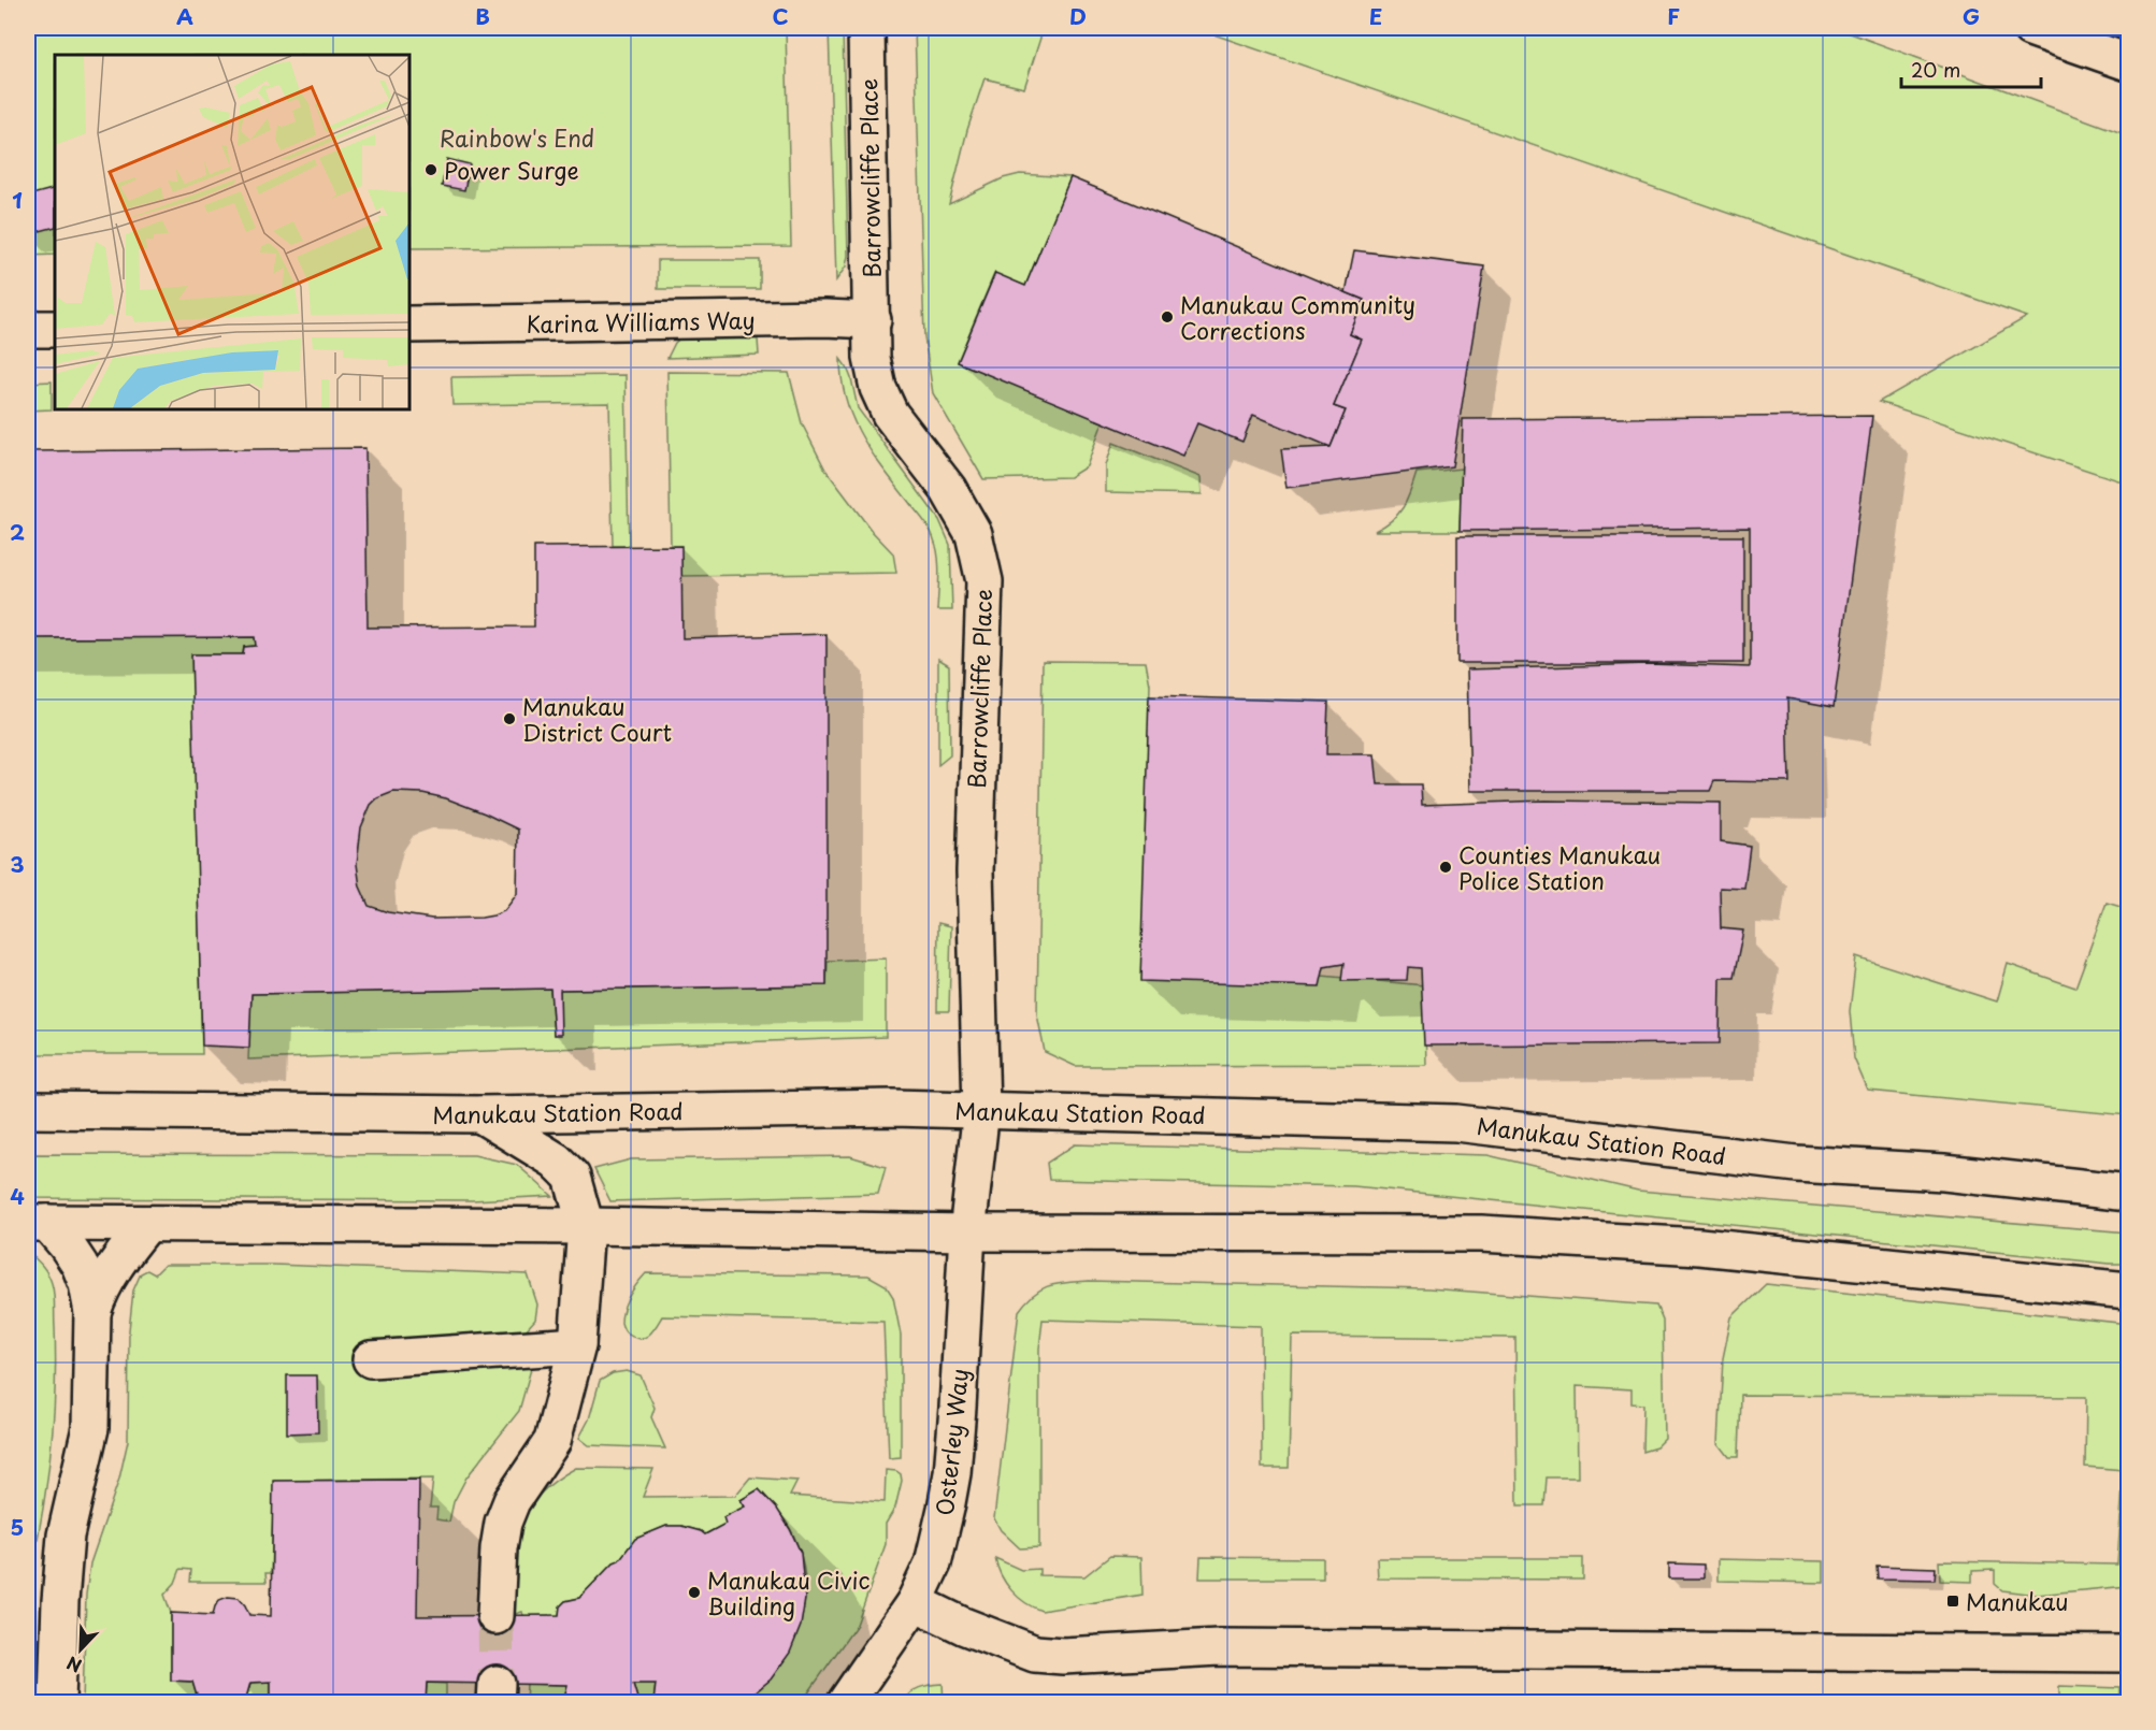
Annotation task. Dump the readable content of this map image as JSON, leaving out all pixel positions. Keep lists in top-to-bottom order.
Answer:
{
  "streets": {
    "main road": [
      "Barrowcliffe Place",
      "Karina Williams Way",
      "Manukau Station Road",
      "Osterley Way"
    ]
  },
  "crossings": [
    ["Barrowcliffe Place", "Karina Williams Way"],
    ["Barrowcliffe Place", "Manukau Station Road"],
    ["Barrowcliffe Place", "Osterley Way"]
  ],
  "parks": ["Rainbow's End"],
  "places": {
    "other": [
      "Power Surge",
      "Manukau Community Corrections",
      "Manukau District Court",
      "Counties Manukau Police Station",
      "Manukau Civic Building"
    ],
    "transit": ["Manukau"]
  },
  "scale_bar": "20 m",
  "north": "bottom left",
  "grid": {
    "columns": [
      "A",
      "B",
      "C",
      "D",
      "E",
      "F",
      "G"
    ],
    "rows": [
      "1",
      "2",
      "3",
      "4",
      "5"
    ]
  }
}
